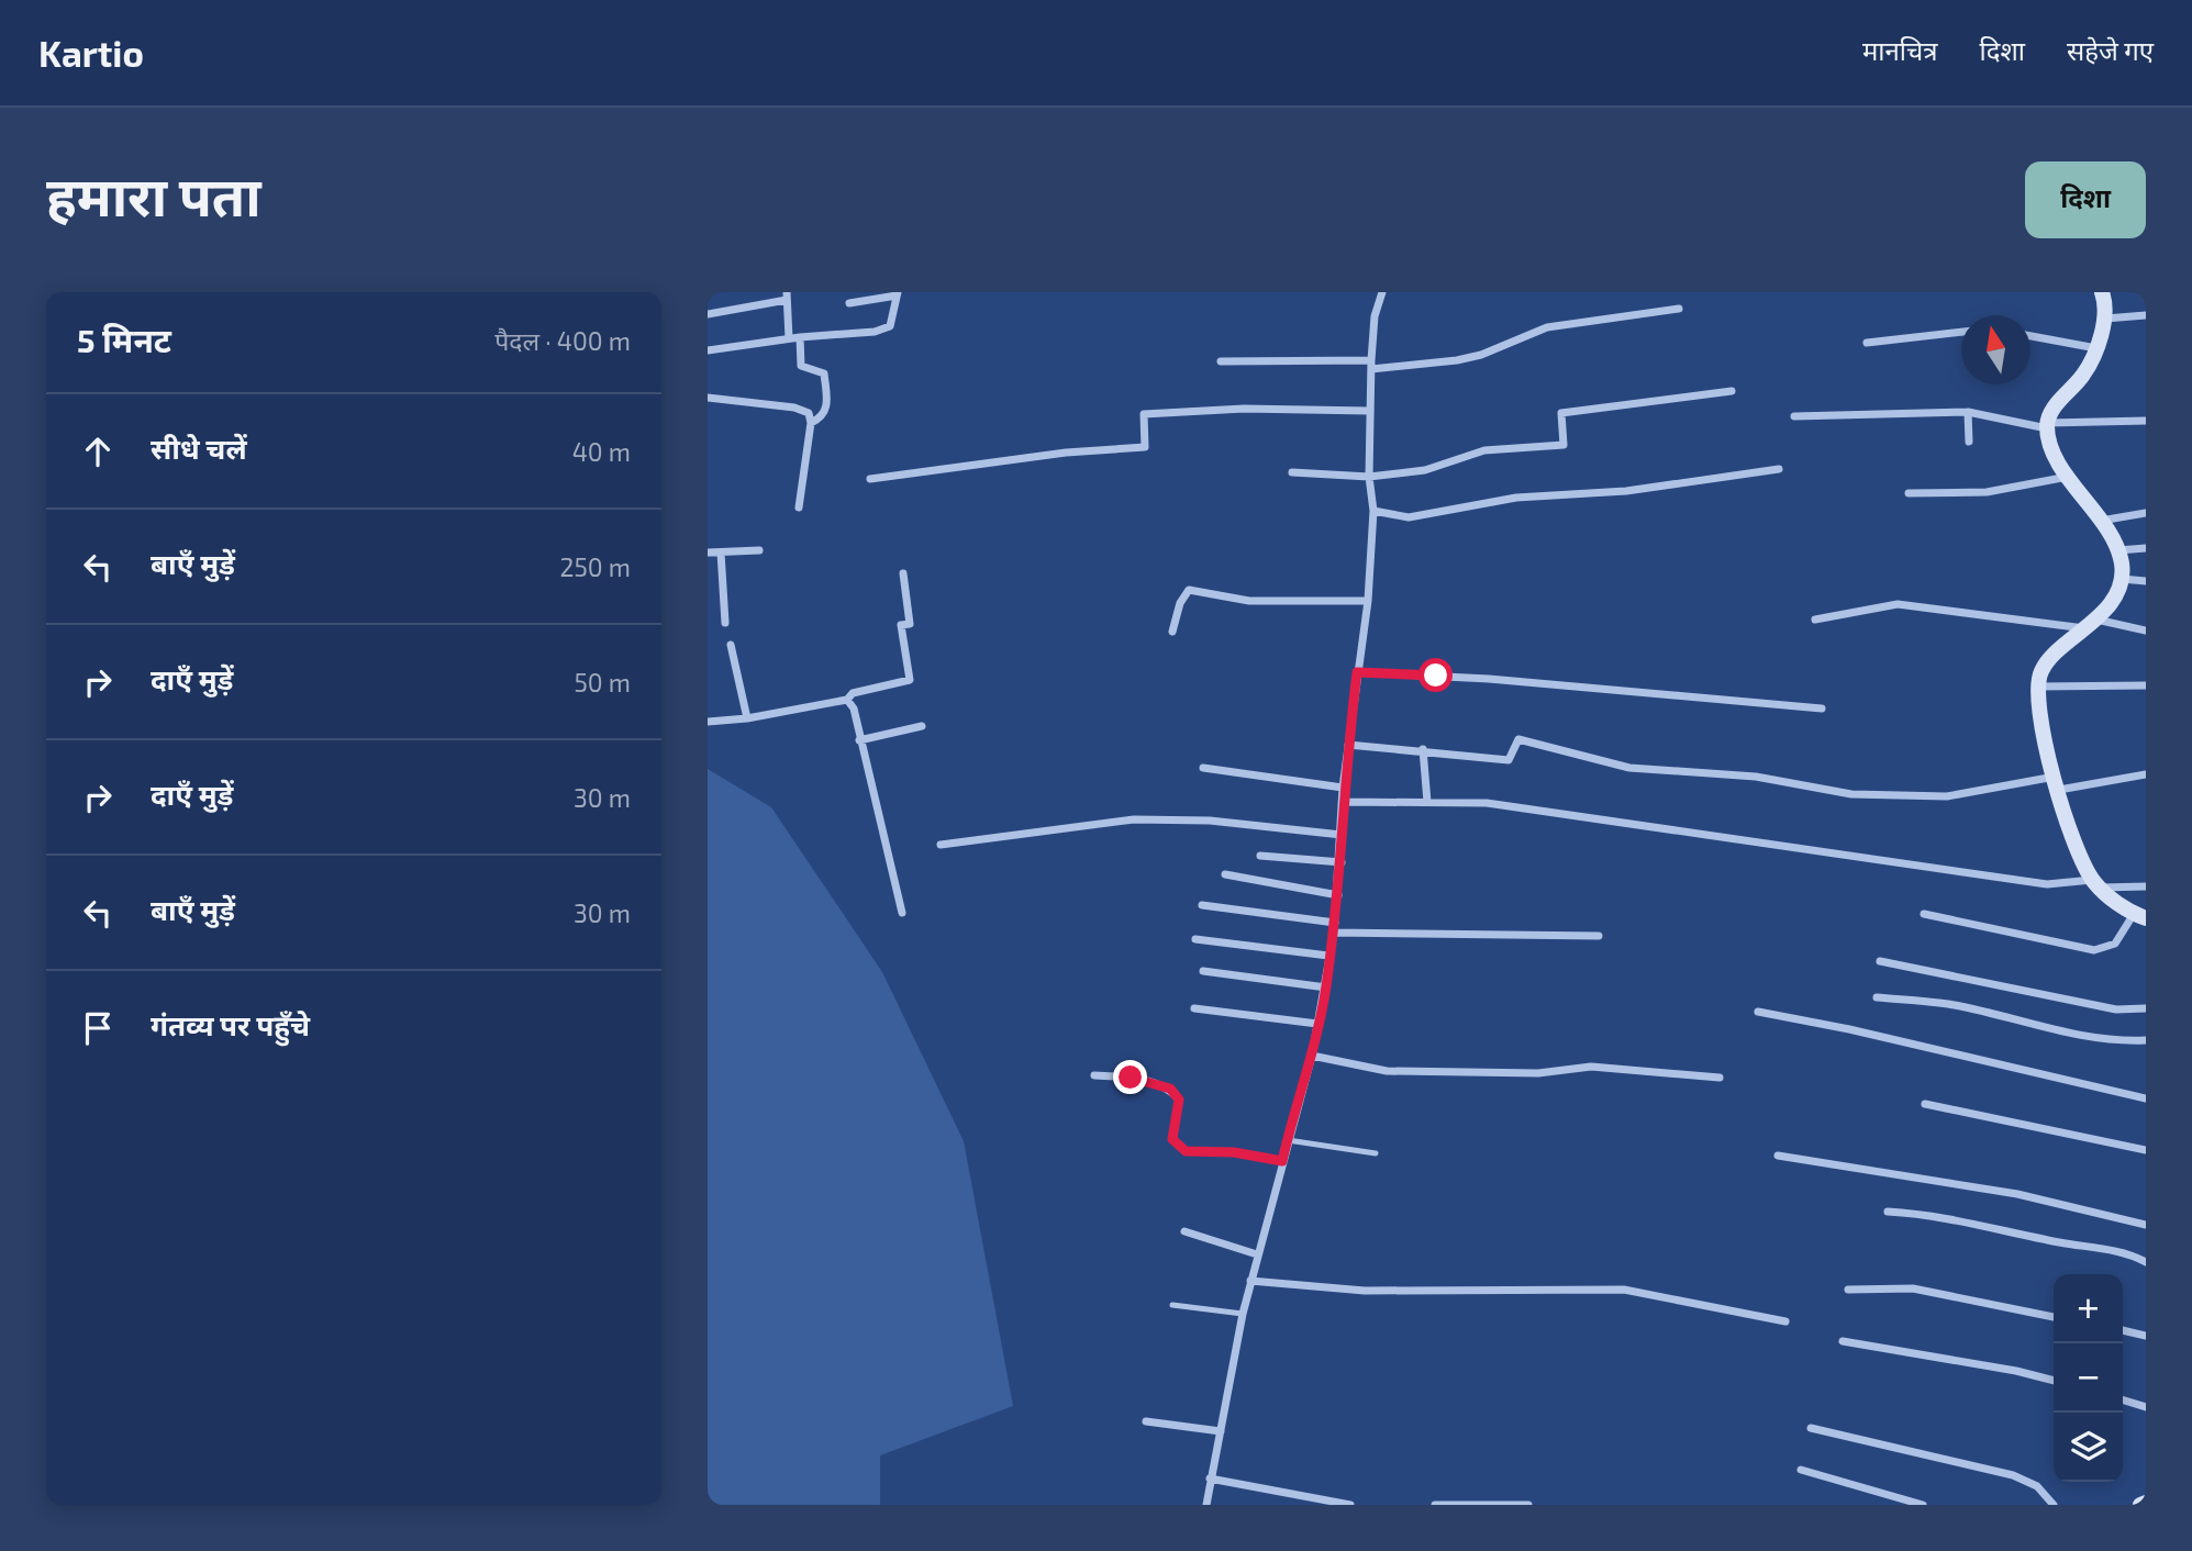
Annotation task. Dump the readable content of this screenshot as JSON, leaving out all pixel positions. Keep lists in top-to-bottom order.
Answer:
{
  "north": "top",
  "page": {
    "header": "Kartio",
    "nav": ["मानचित्र", "दिशा", "सहेजे गए"],
    "buttons": "दिशा",
    "title": "हमारा पता",
    "heading": ["5 मिनट", "पैदल · 400 m"],
    "list": [
      ["सीधे चलें", "40 m"],
      ["बाएँ मुड़ें", "250 m"],
      ["दाएँ मुड़ें", "50 m"],
      ["दाएँ मुड़ें", "30 m"],
      ["बाएँ मुड़ें", "30 m"],
      "गंतव्य पर पहुँचे"
    ],
    "map_buttons": ["+", "−"]
  }
}
